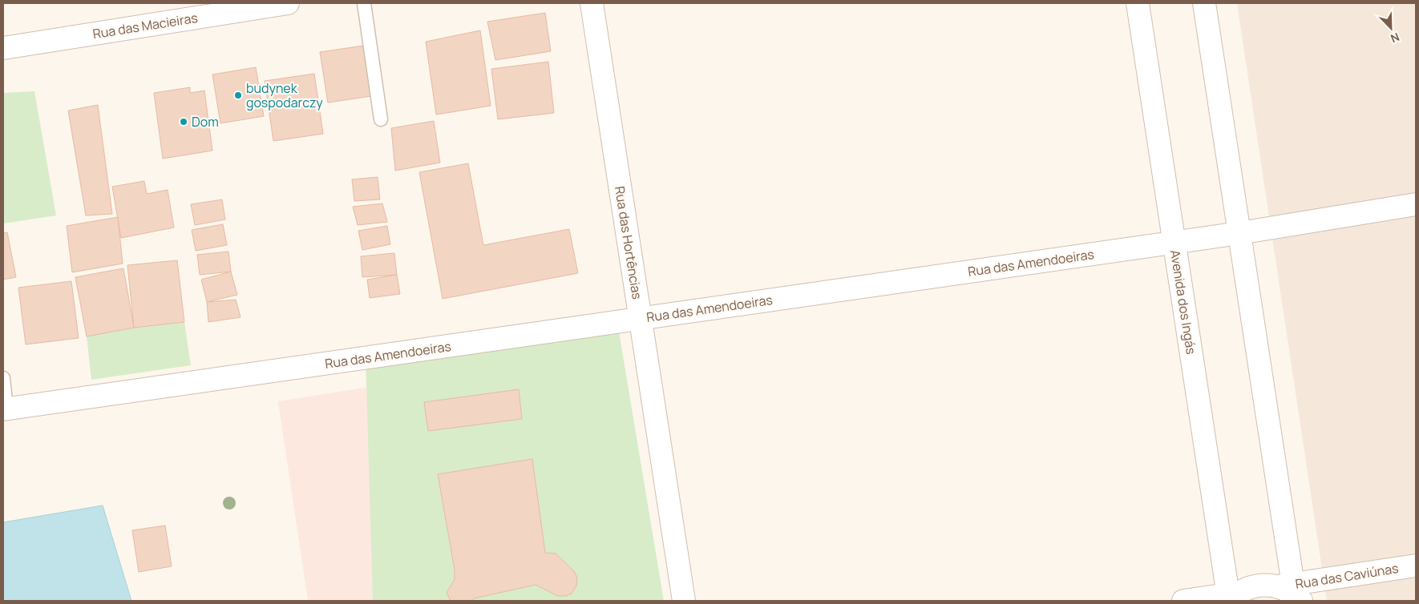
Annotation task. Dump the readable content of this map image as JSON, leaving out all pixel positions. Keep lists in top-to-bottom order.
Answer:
{
  "streets": {
    "street": [
      "Rua das Macieiras",
      "Rua das Hortências",
      "Rua das Amendoeiras",
      "Avenida dos Ingás",
      "Rua das Caviúnas"
    ]
  },
  "crossings": [
    ["Rua das Hortências", "Rua das Amendoeiras"],
    ["Rua das Amendoeiras", "Avenida dos Ingás"],
    ["Avenida dos Ingás", "Rua das Caviúnas"]
  ],
  "places": ["budynek gospodarczy", "Dom"],
  "north": "bottom right"
}
